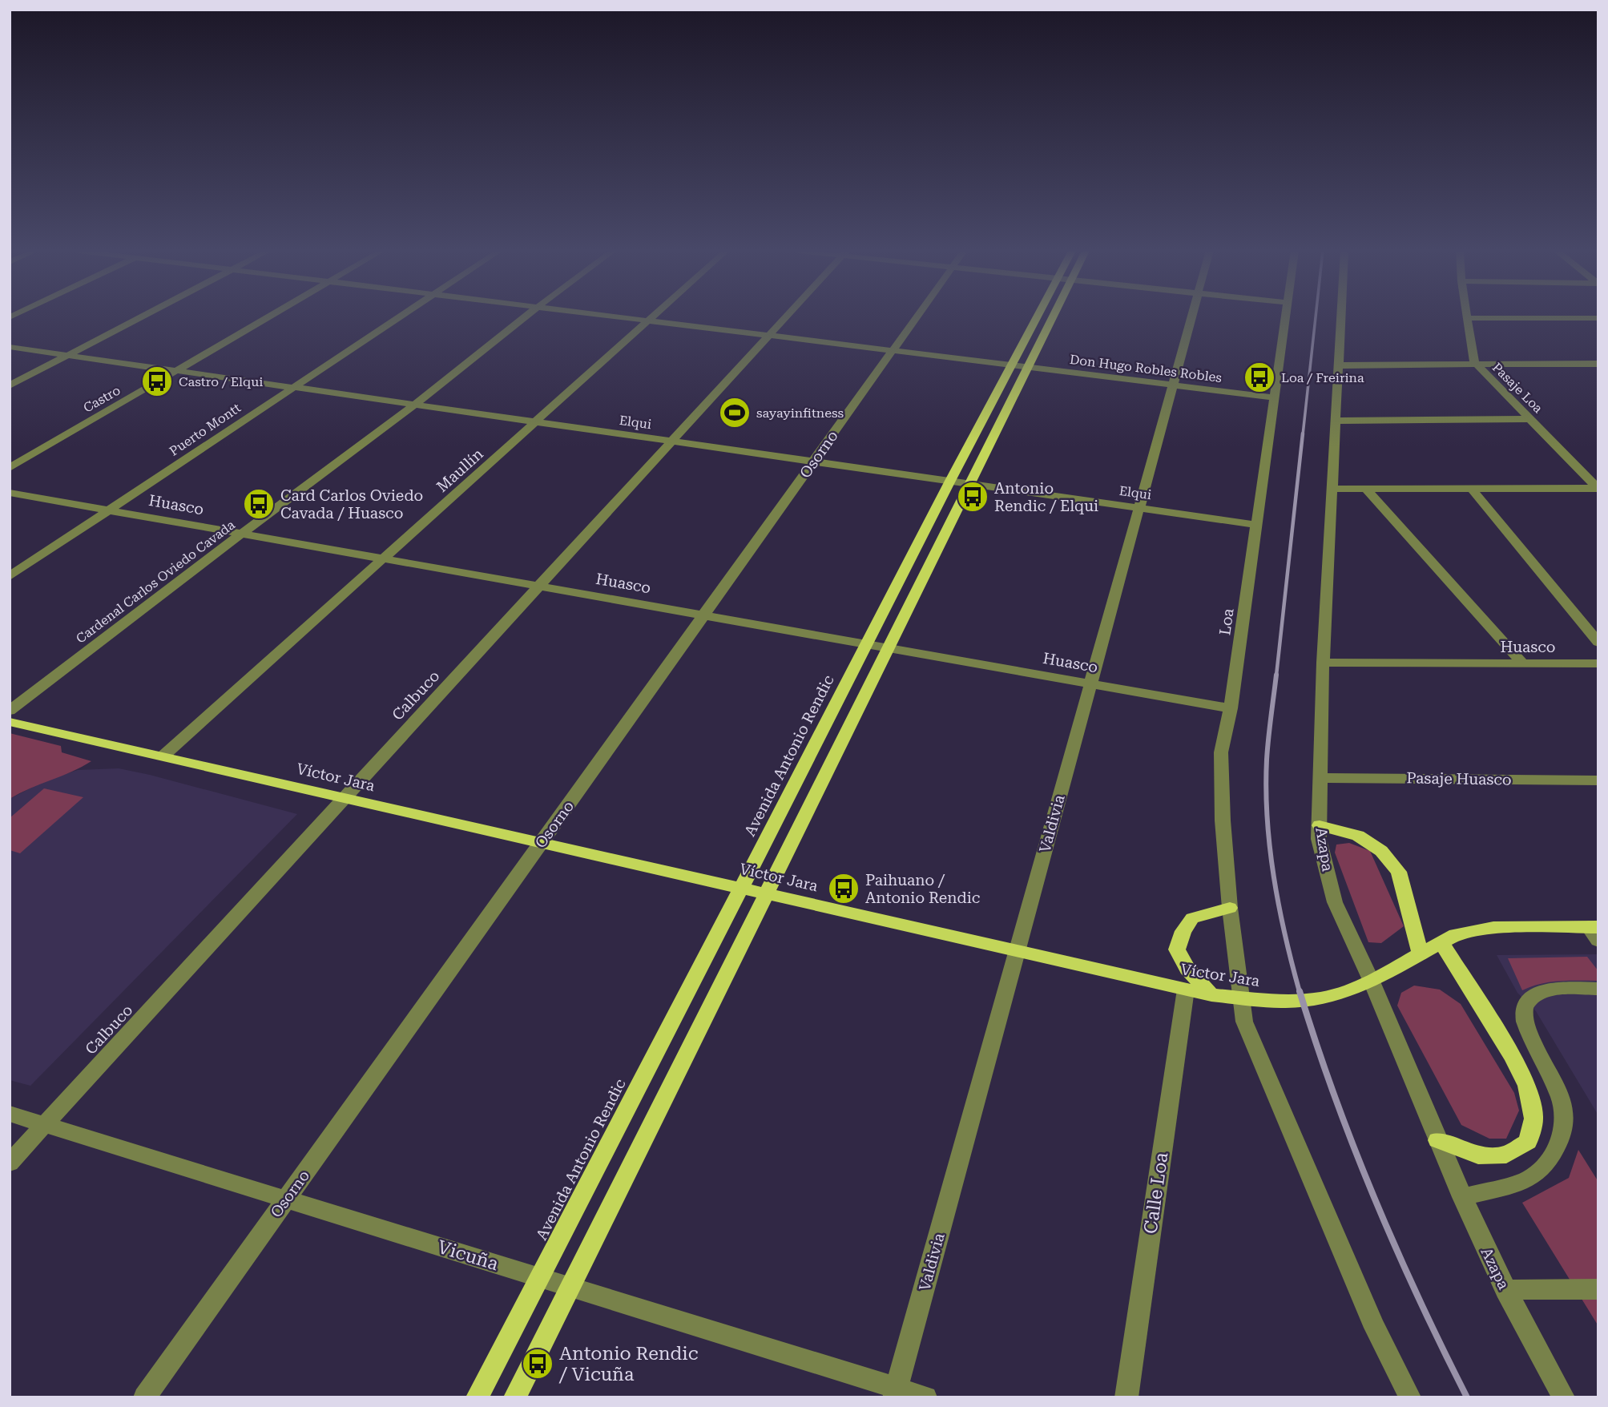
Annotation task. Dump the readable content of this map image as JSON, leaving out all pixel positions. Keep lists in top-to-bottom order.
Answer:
{
  "streets": {
    "main road": ["Avenida Antonio Rendic", "Víctor Jara"],
    "street": [
      "Don Hugo Robles Robles",
      "Pasaje Loa",
      "Castro",
      "Elqui",
      "Puerto Montt",
      "Osorno",
      "Maullín",
      "Huasco",
      "Cardenal Carlos Oviedo Cavada",
      "Loa",
      "Calbuco",
      "Pasaje Huasco",
      "Valdivia",
      "Azapa",
      "Calle Loa",
      "Vicuña"
    ]
  },
  "crossings": [
    ["Don Hugo Robles Robles", "Osorno"],
    ["Don Hugo Robles Robles", "Maullín"],
    ["Don Hugo Robles Robles", "Loa"],
    ["Don Hugo Robles Robles", "Calbuco"],
    ["Don Hugo Robles Robles", "Avenida Antonio Rendic"],
    ["Don Hugo Robles Robles", "Valdivia"],
    ["Castro", "Elqui"],
    ["Elqui", "Puerto Montt"],
    ["Elqui", "Osorno"],
    ["Elqui", "Maullín"],
    ["Elqui", "Cardenal Carlos Oviedo Cavada"],
    ["Elqui", "Loa"],
    ["Elqui", "Calbuco"],
    ["Elqui", "Avenida Antonio Rendic"],
    ["Elqui", "Valdivia"],
    ["Puerto Montt", "Huasco"],
    ["Osorno", "Huasco"],
    ["Osorno", "Víctor Jara"],
    ["Osorno", "Vicuña"],
    ["Maullín", "Huasco"],
    ["Maullín", "Víctor Jara"],
    ["Huasco", "Cardenal Carlos Oviedo Cavada"],
    ["Huasco", "Loa"],
    ["Huasco", "Calbuco"],
    ["Huasco", "Avenida Antonio Rendic"],
    ["Huasco", "Valdivia"],
    ["Huasco", "Azapa"],
    ["Loa", "Víctor Jara"],
    ["Calbuco", "Víctor Jara"],
    ["Calbuco", "Vicuña"],
    ["Avenida Antonio Rendic", "Víctor Jara"],
    ["Avenida Antonio Rendic", "Vicuña"],
    ["Víctor Jara", "Valdivia"],
    ["Víctor Jara", "Azapa"],
    ["Víctor Jara", "Calle Loa"],
    ["Pasaje Huasco", "Azapa"],
    ["Valdivia", "Vicuña"]
  ],
  "places": {
    "bus stop": [
      "Loa / Freirina",
      "Castro / Elqui",
      "Antonio Rendic / Elqui",
      "Card Carlos Oviedo Cavada / Huasco",
      "Paihuano / Antonio Rendic",
      "Antonio Rendic / Vicuña"
    ],
    "sports": ["sayayinfitness"]
  }
}
